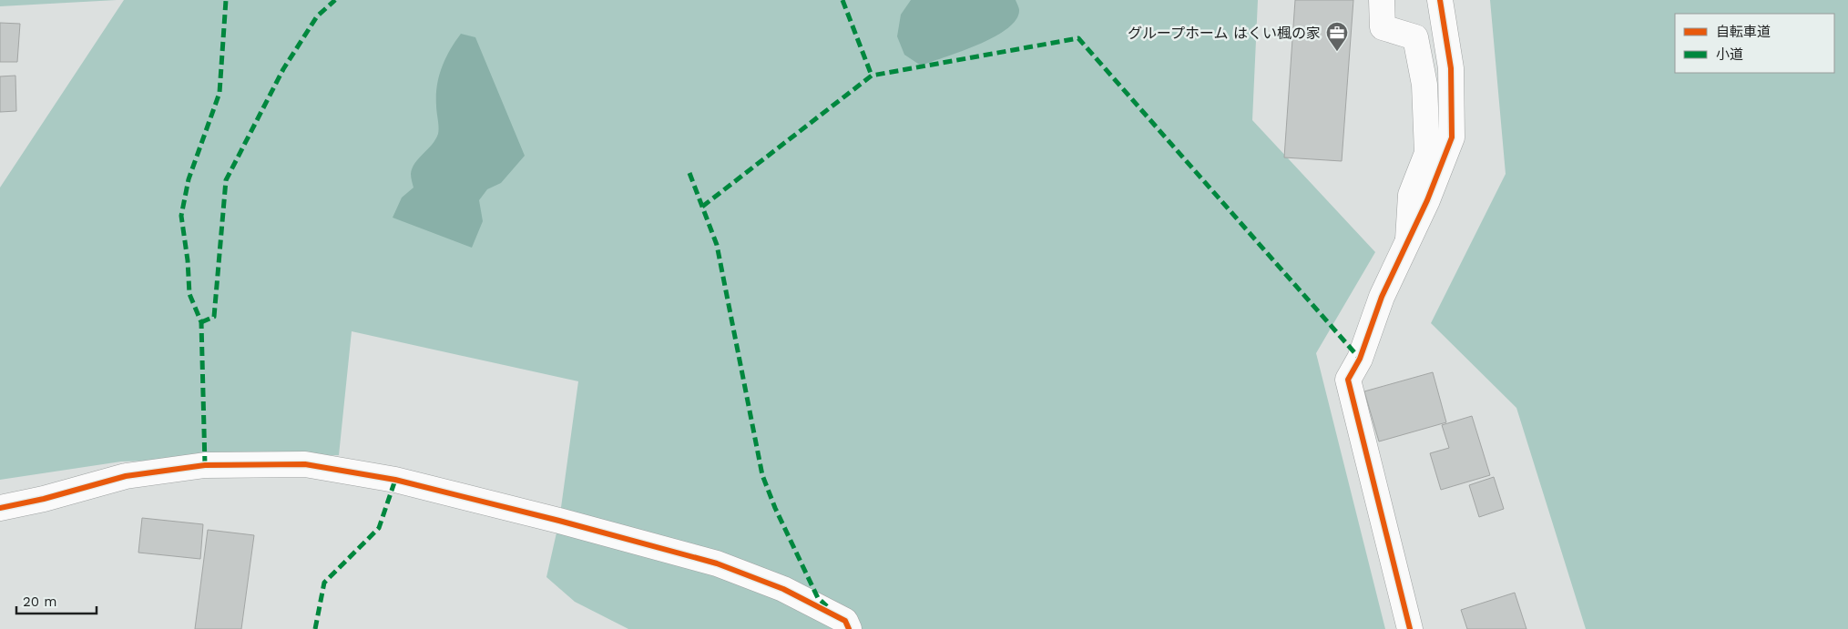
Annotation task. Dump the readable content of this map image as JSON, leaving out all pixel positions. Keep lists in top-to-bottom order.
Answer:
{
  "places": {
    "office": ["グループホーム はくい楓の家"]
  },
  "legend": ["自転車道", "小道"],
  "scale_bar": "20 m"
}
